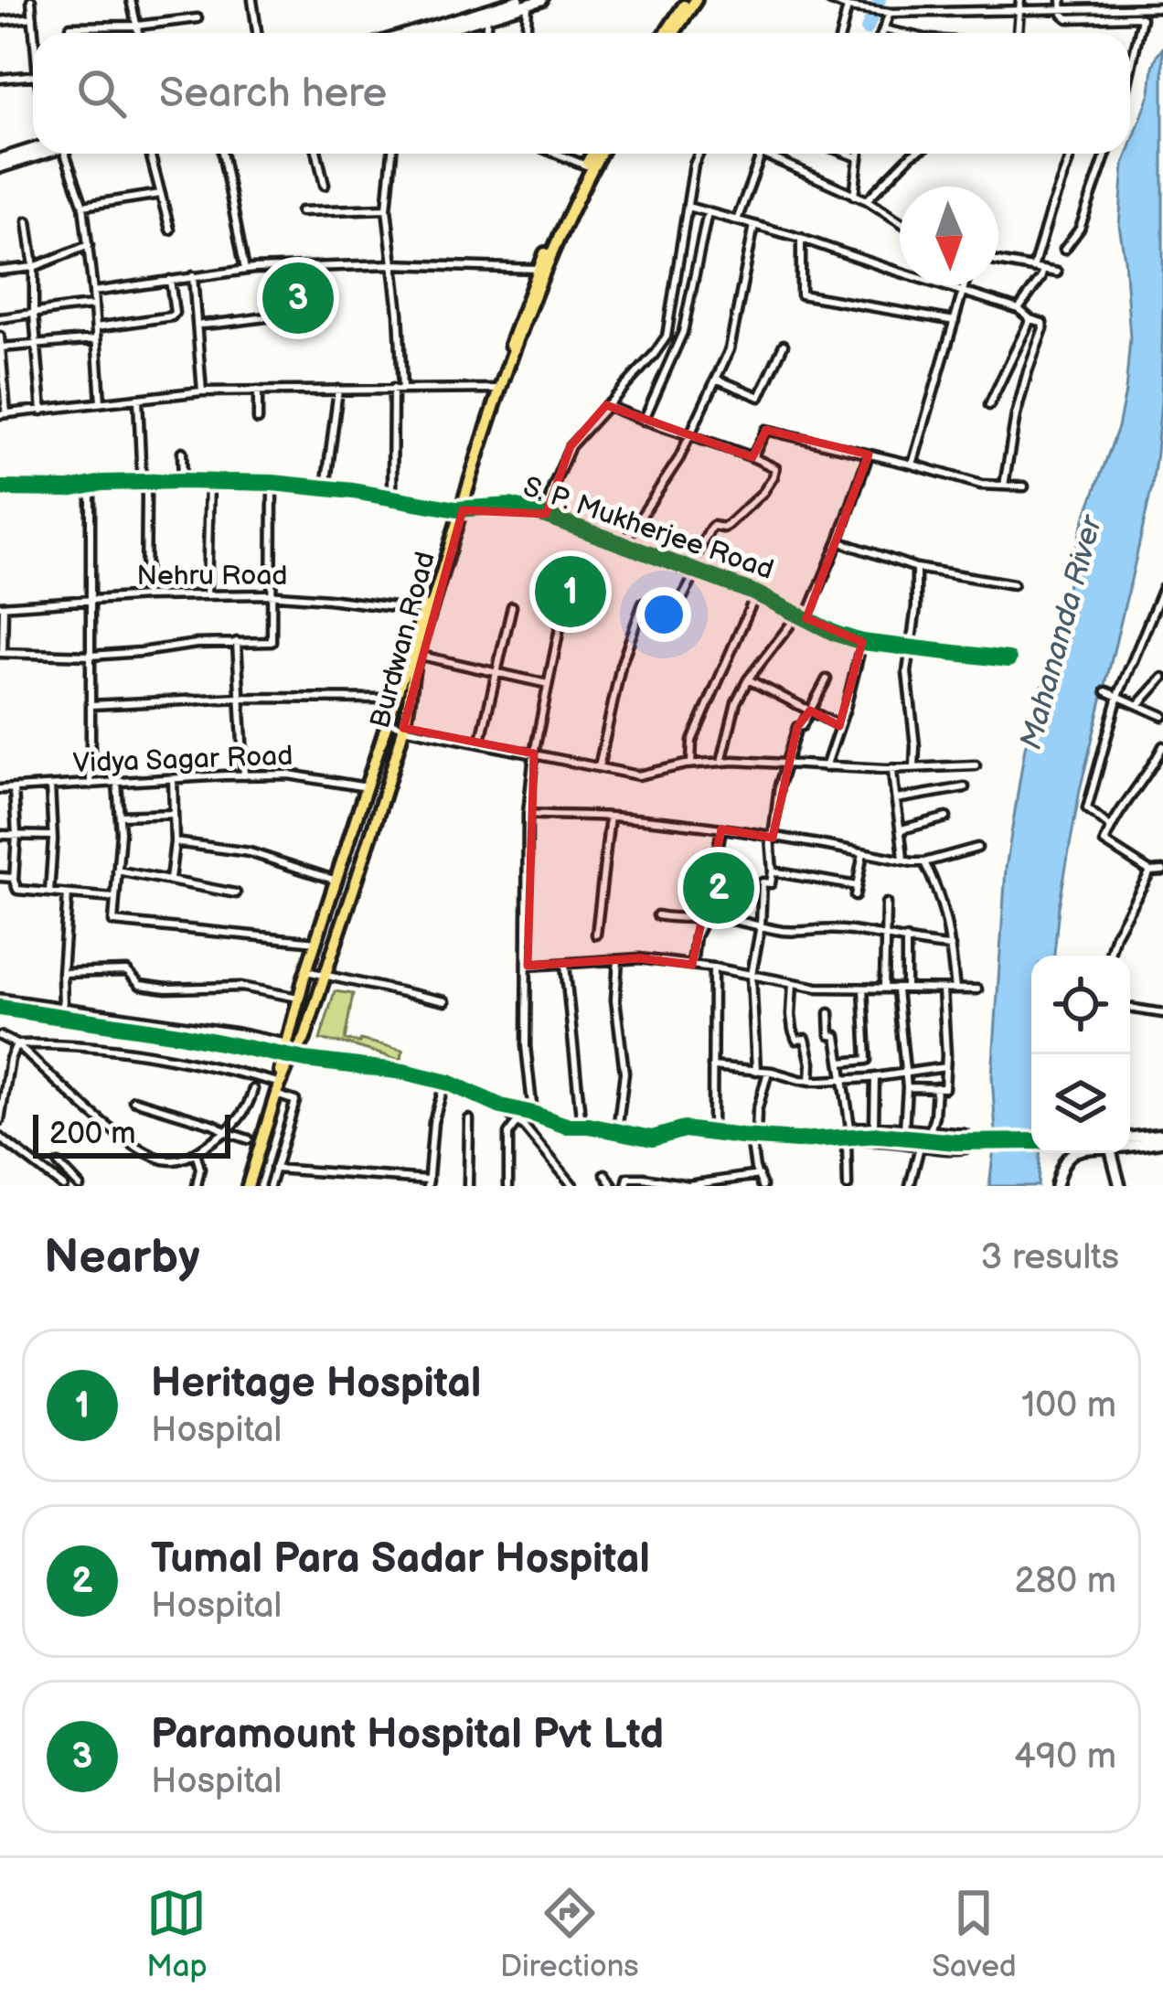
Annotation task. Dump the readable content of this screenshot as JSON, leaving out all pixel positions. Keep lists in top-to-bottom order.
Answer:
{
  "streets": {
    "main road": ["Burdwan Road"],
    "street": ["S. P. Mukherjee Road", "Nehru Road", "Vidya Sagar Road"]
  },
  "crossings": [
    ["S. P. Mukherjee Road", "Burdwan Road"],
    ["Nehru Road", "Burdwan Road"],
    ["Burdwan Road", "Vidya Sagar Road"]
  ],
  "water": ["Mahananda River"],
  "scale_bar": "200 m",
  "north": "bottom",
  "page": {
    "search": "Search here",
    "pins": ["3", "1", "2"],
    "scale": "200 m",
    "heading": ["Nearby", "3 results"],
    "list": [
      {
        "mark": "1",
        "name": "Heritage Hospital",
        "note": "Hospital",
        "value": "100 m"
      },
      {
        "mark": "2",
        "name": "Tumal Para Sadar Hospital",
        "note": "Hospital",
        "value": "280 m"
      },
      {
        "mark": "3",
        "name": "Paramount Hospital Pvt Ltd",
        "note": "Hospital",
        "value": "490 m"
      }
    ],
    "nav": ["Map", "Directions", "Saved"]
  }
}
